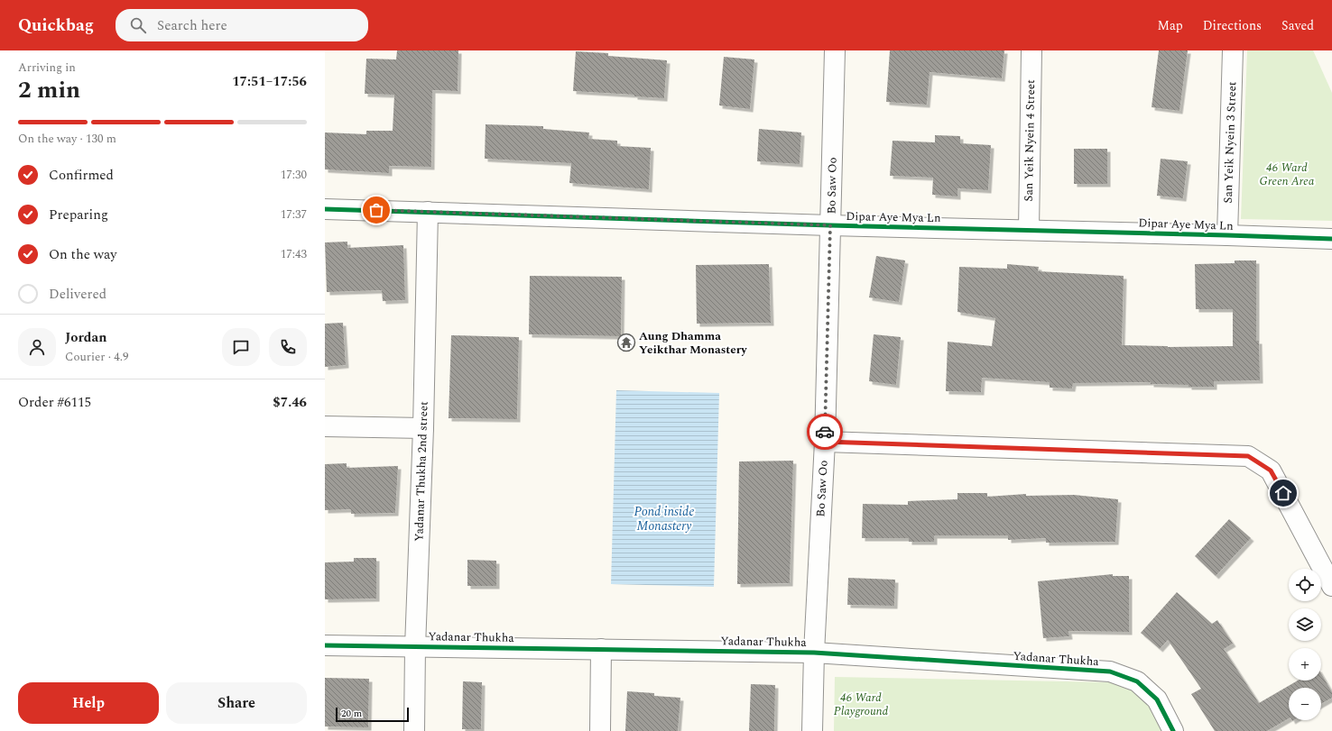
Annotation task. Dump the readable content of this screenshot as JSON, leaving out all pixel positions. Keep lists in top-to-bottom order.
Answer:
{
  "streets": {
    "street": [
      "San Yeik Nyein 4 Street",
      "San Yeik Nyein 3 Street",
      "Bo Saw Oo",
      "Dipar Aye Mya Ln",
      "Yadanar Thukha 2nd street",
      "Yadanar Thukha"
    ]
  },
  "crossings": [
    ["San Yeik Nyein 4 Street", "Dipar Aye Mya Ln"],
    ["San Yeik Nyein 3 Street", "Dipar Aye Mya Ln"],
    ["Bo Saw Oo", "Dipar Aye Mya Ln"],
    ["Bo Saw Oo", "Yadanar Thukha"],
    ["Dipar Aye Mya Ln", "Yadanar Thukha 2nd street"],
    ["Yadanar Thukha 2nd street", "Yadanar Thukha"]
  ],
  "water": ["Pond inside Monastery"],
  "parks": ["46 Ward Green Area", "46 Ward Playground"],
  "places": {
    "temple": ["Aung Dhamma Yeikthar Monastery"]
  },
  "scale_bar": "20 m",
  "page": {
    "header": "Quickbag",
    "search": "Search here",
    "nav": ["Map", "Directions", "Saved"],
    "heading": ["2 min", "Arriving in", "17:51–17:56"],
    "panel": [
      "Jordan",
      "Courier · 4.9",
      "Order #6115",
      "$7.46"
    ],
    "bar": "On the way · 130 m",
    "list": [
      ["Confirmed", "17:30"],
      ["Preparing", "17:37"],
      ["On the way", "17:43"],
      "Delivered"
    ],
    "map_buttons": ["+", "−"],
    "buttons": ["Help", "Share"],
    "scale": "20 m"
  }
}
